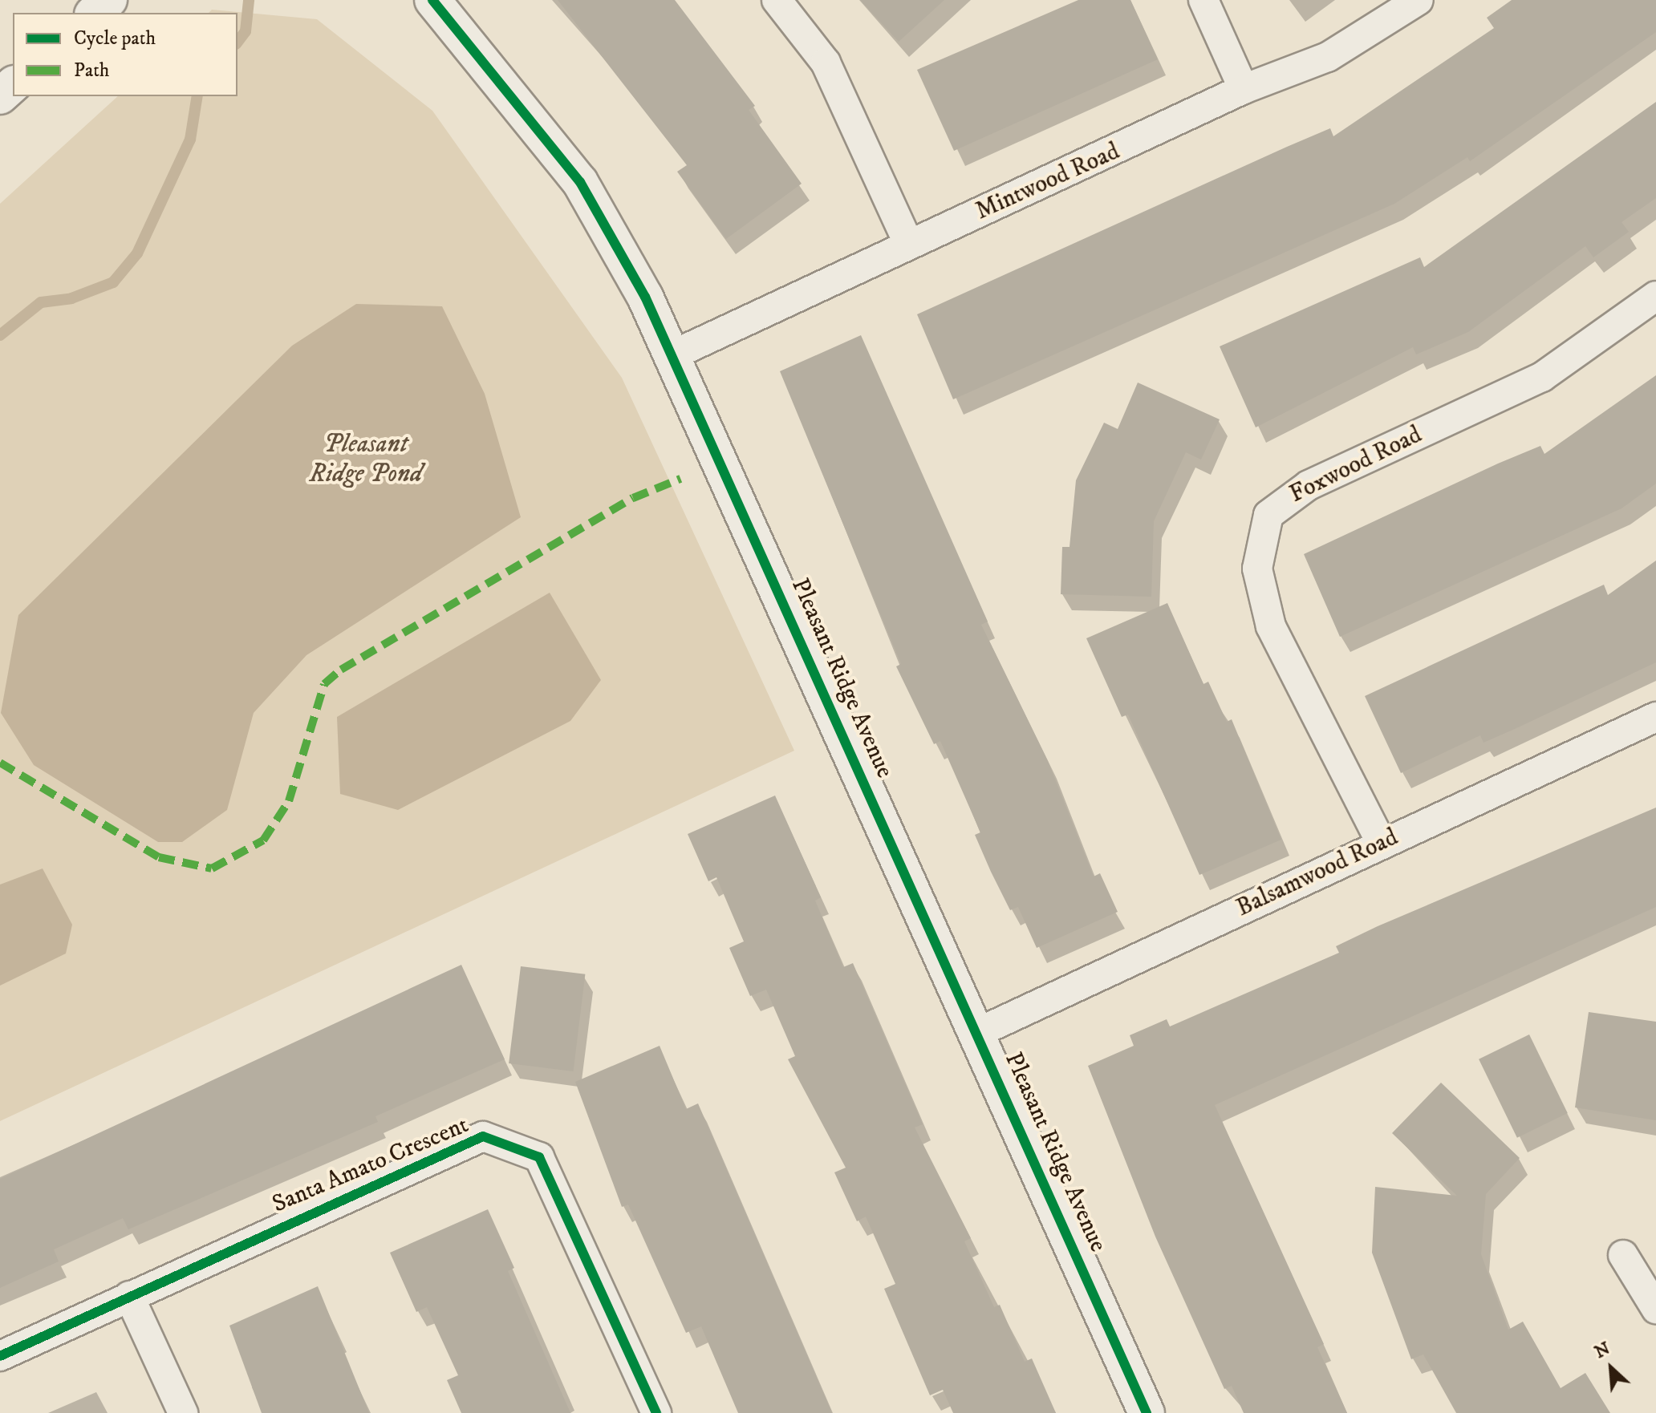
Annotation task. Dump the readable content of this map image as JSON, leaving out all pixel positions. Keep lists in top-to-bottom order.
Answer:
{
  "streets": {
    "street": [
      "Mintwood Road",
      "Foxwood Road",
      "Pleasant Ridge Avenue",
      "Balsamwood Road",
      "Santa Amato Crescent"
    ]
  },
  "crossings": [
    ["Mintwood Road", "Pleasant Ridge Avenue"],
    ["Foxwood Road", "Balsamwood Road"],
    ["Pleasant Ridge Avenue", "Balsamwood Road"]
  ],
  "water": ["Pleasant Ridge Pond"],
  "legend": ["Cycle path", "Path"],
  "north": "top left"
}
